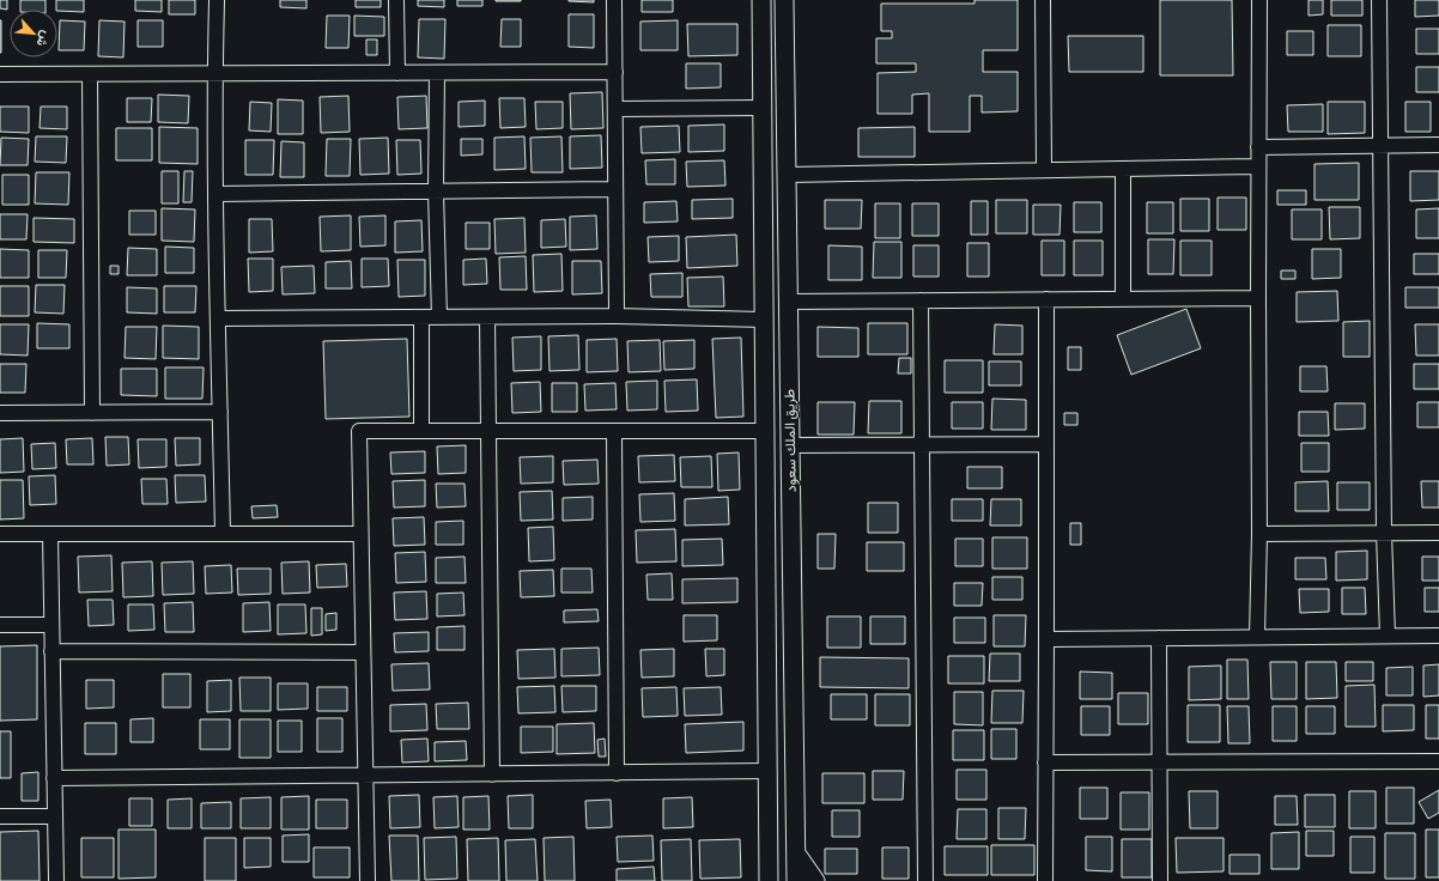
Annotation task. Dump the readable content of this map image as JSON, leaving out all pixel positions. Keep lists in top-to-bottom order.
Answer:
{
  "streets": {
    "main road": ["طريق الملك سعود"]
  },
  "north": "bottom right"
}
